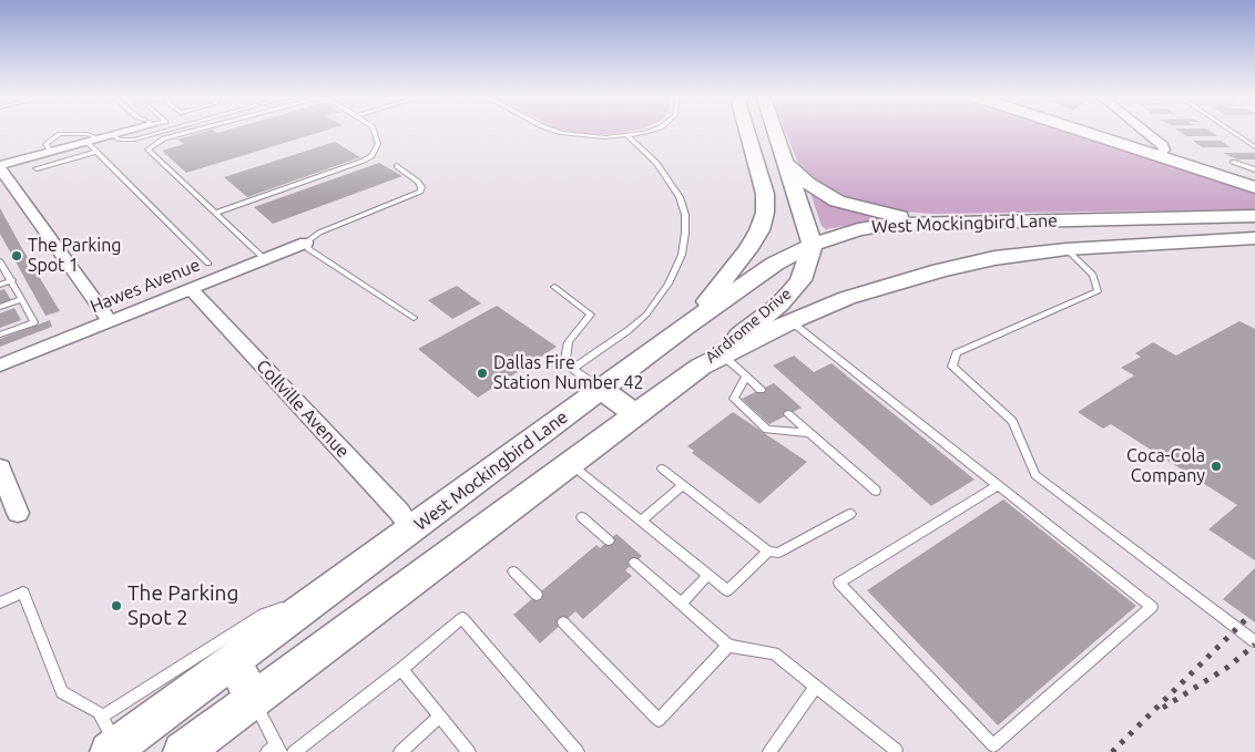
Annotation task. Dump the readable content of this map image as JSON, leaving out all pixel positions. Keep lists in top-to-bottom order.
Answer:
{
  "streets": {
    "main road": ["West Mockingbird Lane", "Airdrome Drive"],
    "street": ["Hawes Avenue", "Collville Avenue"]
  },
  "crossings": [
    ["West Mockingbird Lane", "Airdrome Drive"],
    ["West Mockingbird Lane", "Collville Avenue"],
    ["Hawes Avenue", "Collville Avenue"]
  ],
  "places": [
    "The Parking Spot 1",
    "Dallas Fire Station Number 42",
    "Coca-Cola Company",
    "The Parking Spot 2"
  ]
}
